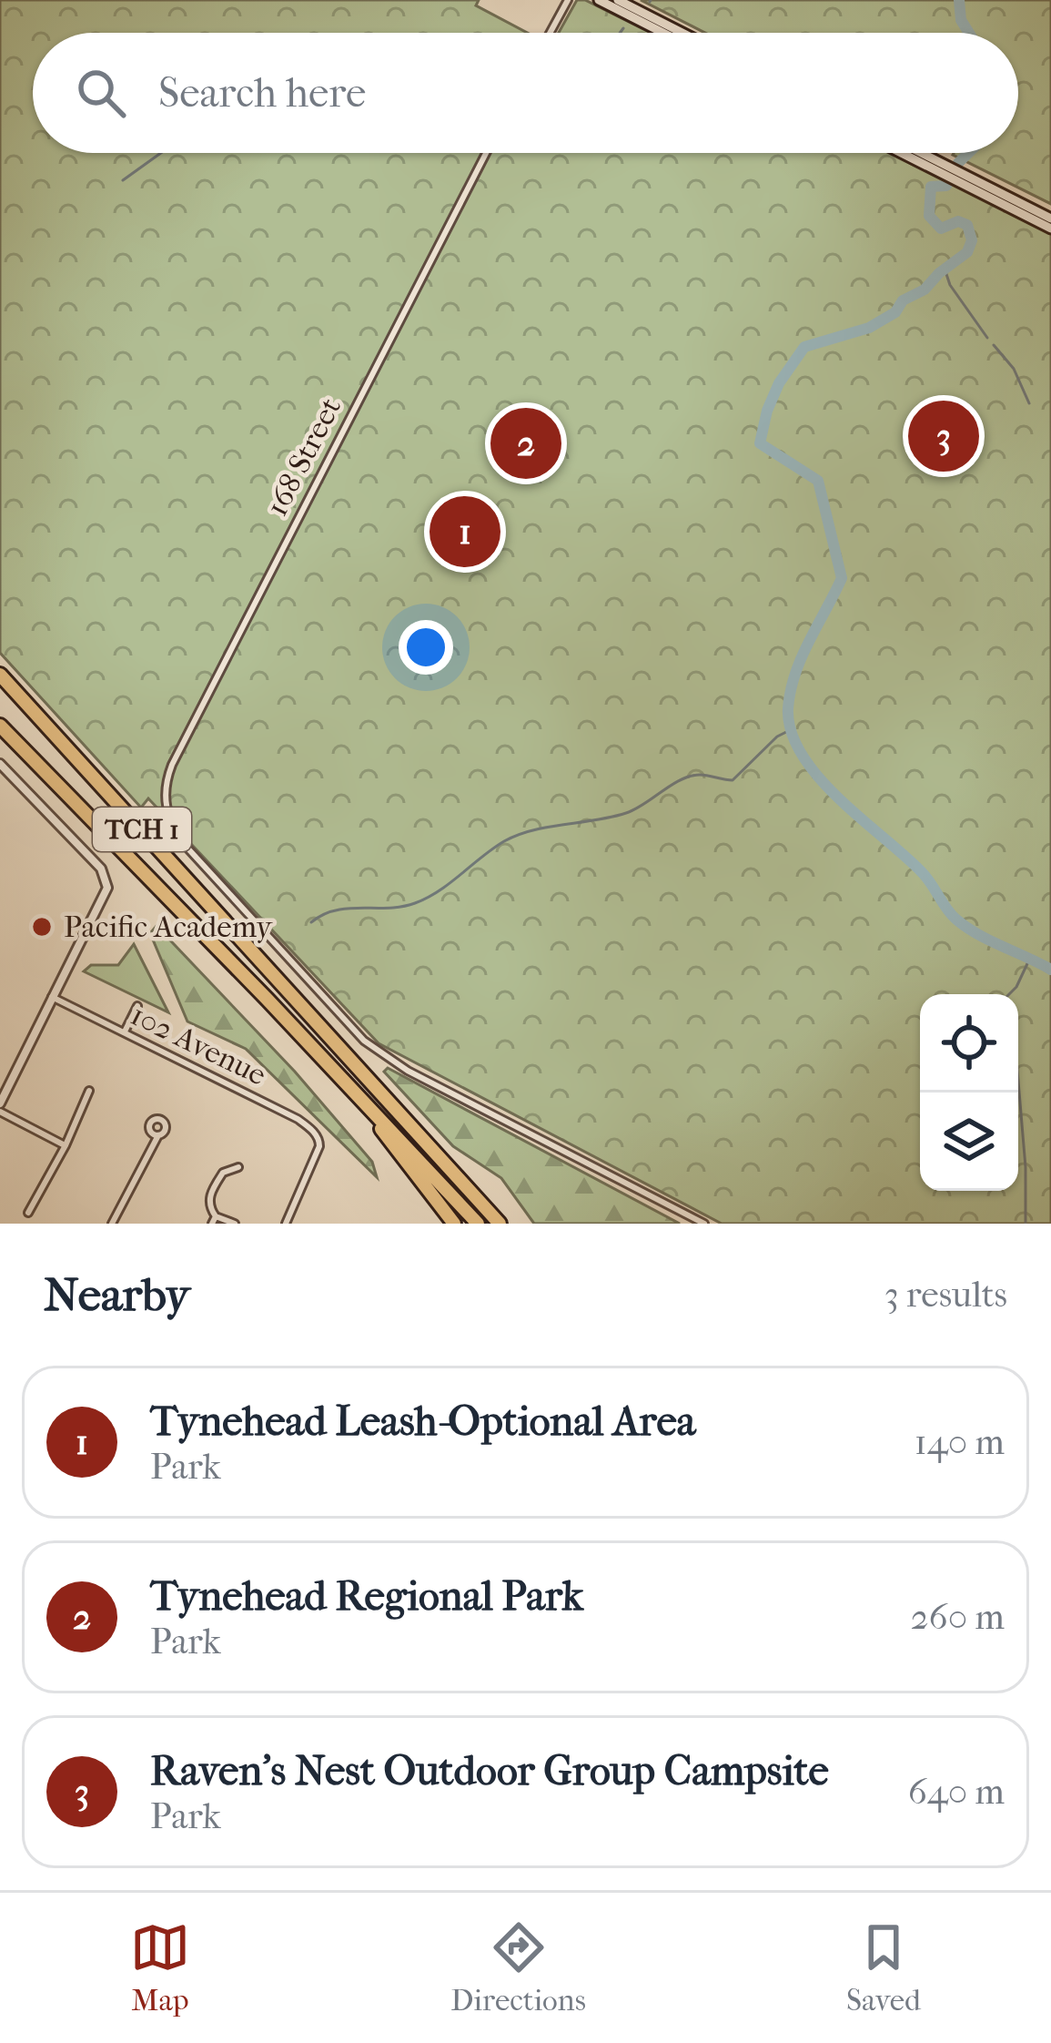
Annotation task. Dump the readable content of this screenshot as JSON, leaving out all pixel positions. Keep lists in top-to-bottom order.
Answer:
{
  "streets": {
    "highway": ["TCH 1"],
    "street": ["168 Street", "102 Avenue"]
  },
  "places": ["Pacific Academy"],
  "page": {
    "search": "Search here",
    "pins": ["3", "2", "1"],
    "heading": ["Nearby", "3 results"],
    "list": [
      {
        "mark": "1",
        "name": "Tynehead Leash-Optional Area",
        "note": "Park",
        "value": "140 m"
      },
      {
        "mark": "2",
        "name": "Tynehead Regional Park",
        "note": "Park",
        "value": "260 m"
      },
      {
        "mark": "3",
        "name": "Raven's Nest Outdoor Group Campsite",
        "note": "Park",
        "value": "640 m"
      }
    ],
    "nav": ["Map", "Directions", "Saved"]
  }
}
